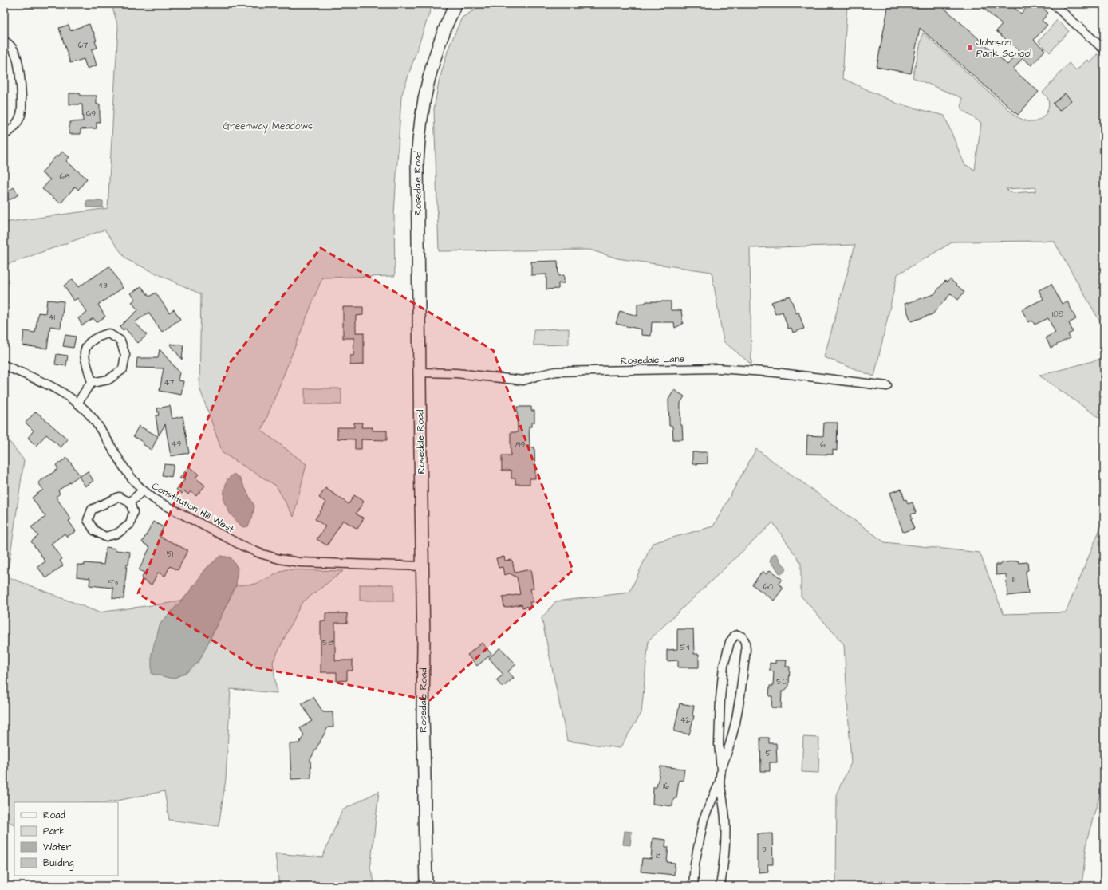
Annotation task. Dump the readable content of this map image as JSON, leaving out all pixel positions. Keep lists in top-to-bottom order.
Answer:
{
  "streets": {
    "street": ["Rosedale Road", "Rosedale Lane", "Constitution Hill West"]
  },
  "crossings": [
    ["Rosedale Road", "Rosedale Lane"],
    ["Rosedale Road", "Constitution Hill West"]
  ],
  "parks": ["Greenway Meadows"],
  "places": ["Johnson Park School"],
  "house_numbers": [
    "67",
    "69",
    "68",
    "43",
    "108",
    "41",
    "47",
    "49",
    "89",
    "61",
    "51",
    "111",
    "53",
    "60",
    "58",
    "54",
    "50",
    "42",
    "5",
    "16",
    "3",
    "8"
  ],
  "legend": [
    "Road",
    "Park",
    "Water",
    "Building"
  ]
}
